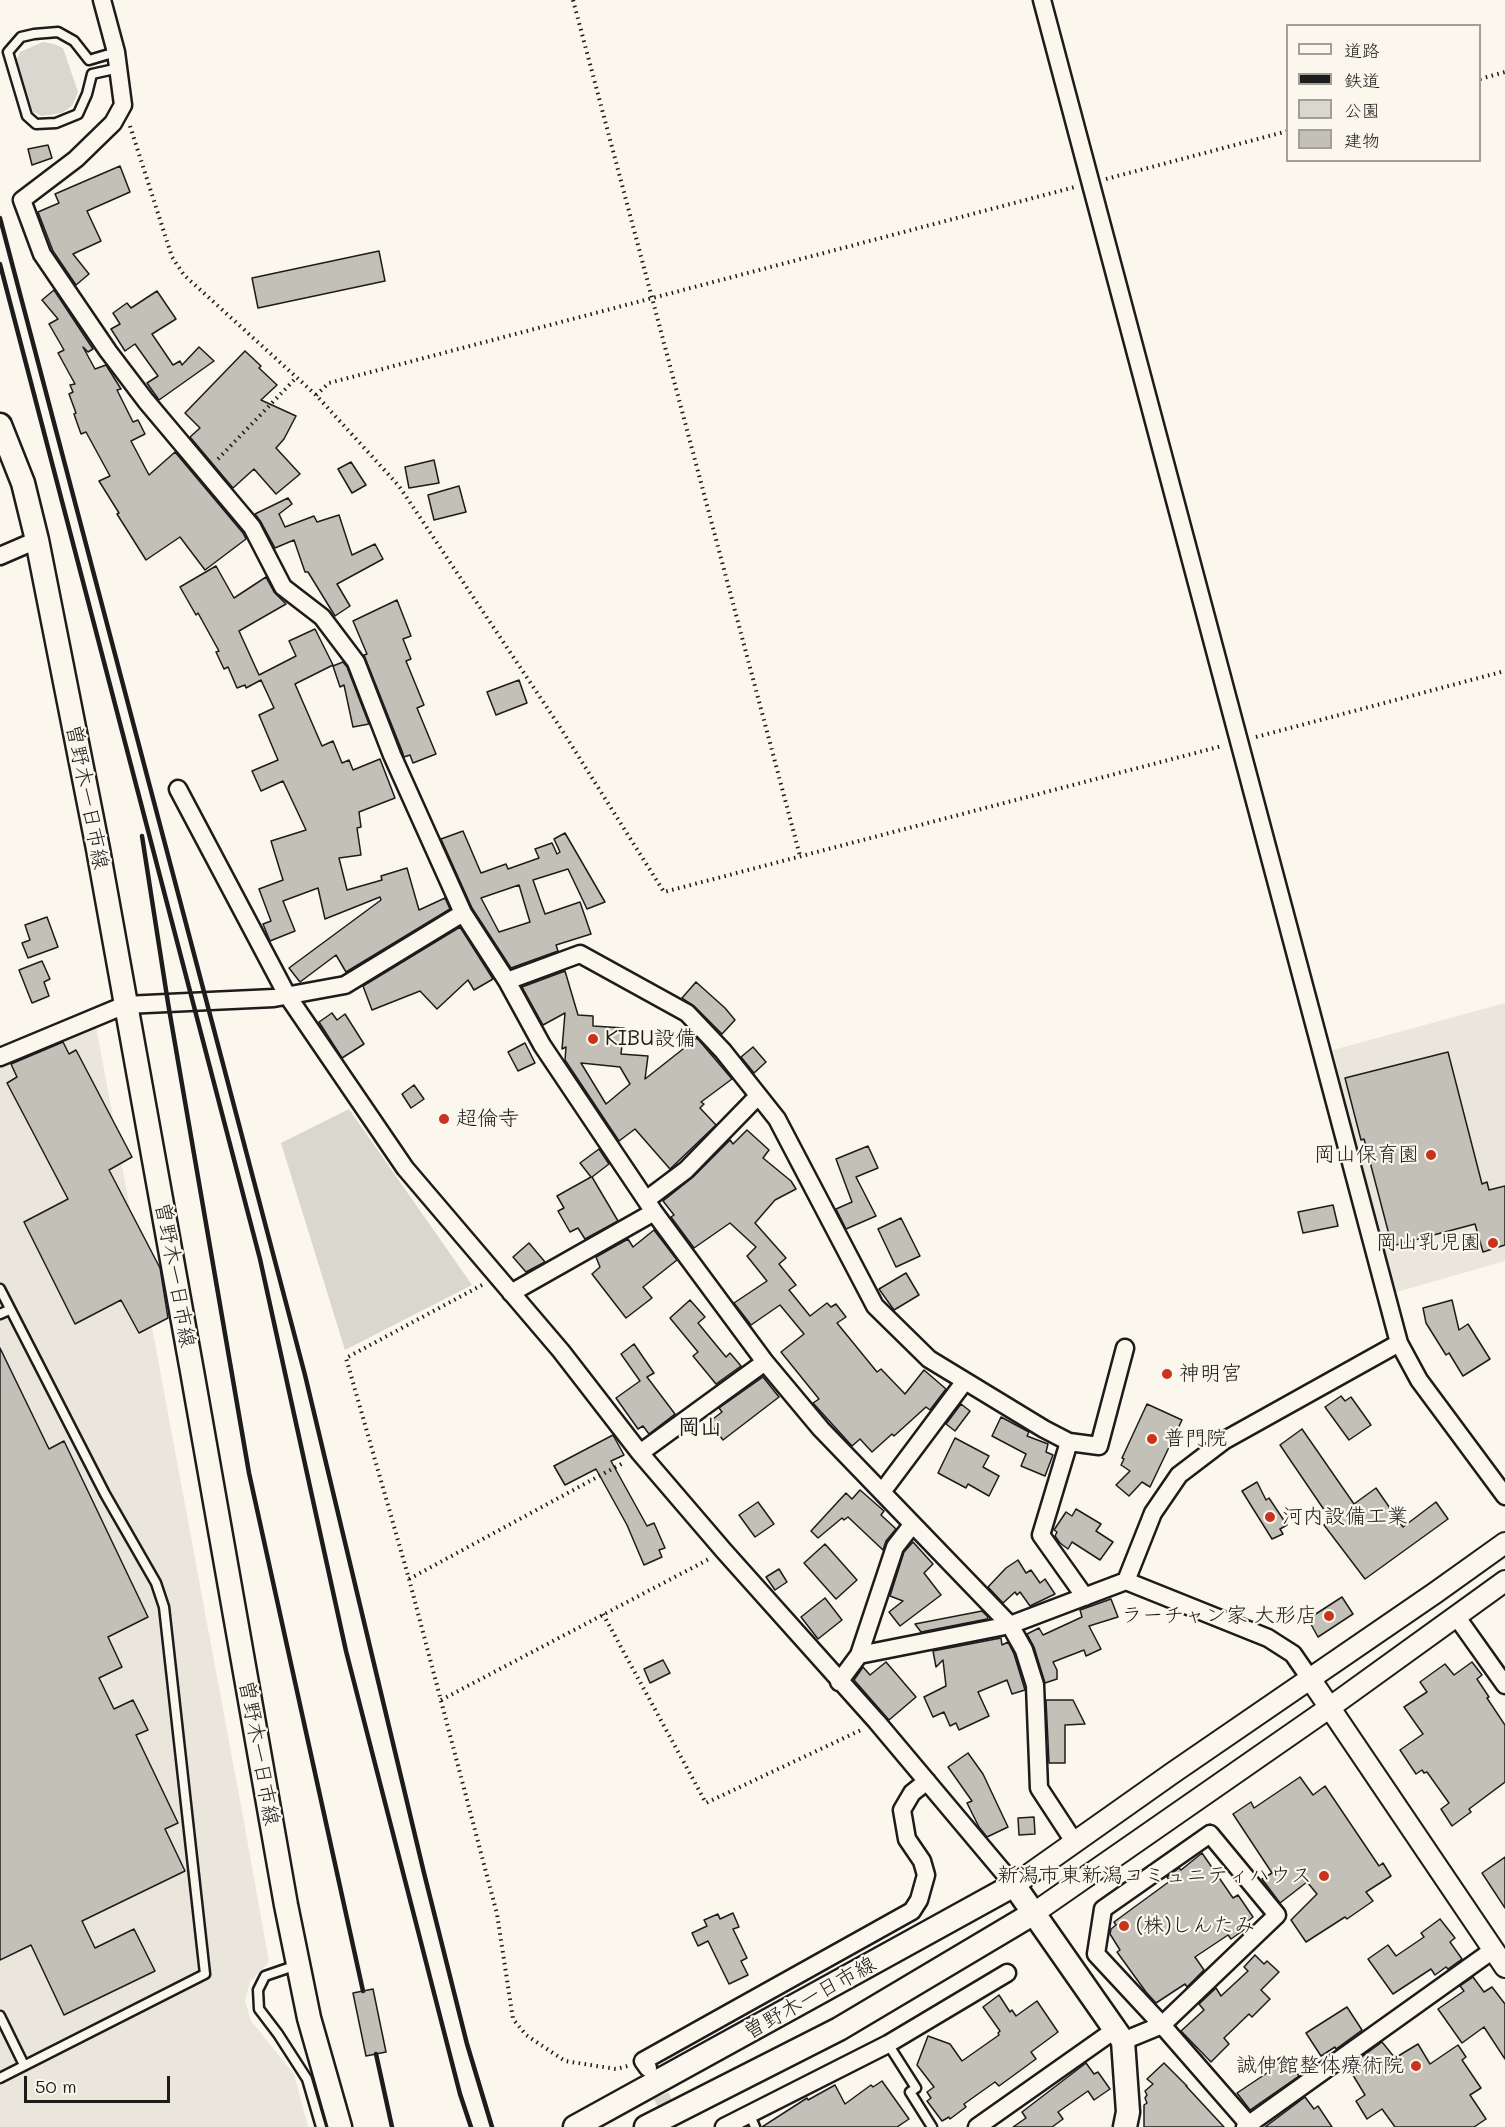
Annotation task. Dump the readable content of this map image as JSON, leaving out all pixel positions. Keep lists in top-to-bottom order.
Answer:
{
  "streets": {
    "main road": ["曽野木一日市線"]
  },
  "districts": ["岡山"],
  "places": [
    "KIBU設備",
    "超倫寺",
    "岡山保育園",
    "岡山乳児園",
    "神明宮",
    "普門院",
    "河内設備工業",
    "ラーチャン家 大形店",
    "新潟市東新潟コミュニティハウス",
    "(株)しんたみ",
    "誠伸館整体療術院"
  ],
  "legend": [
    "道路",
    "鉄道",
    "公園",
    "建物"
  ],
  "scale_bar": "50 m"
}
